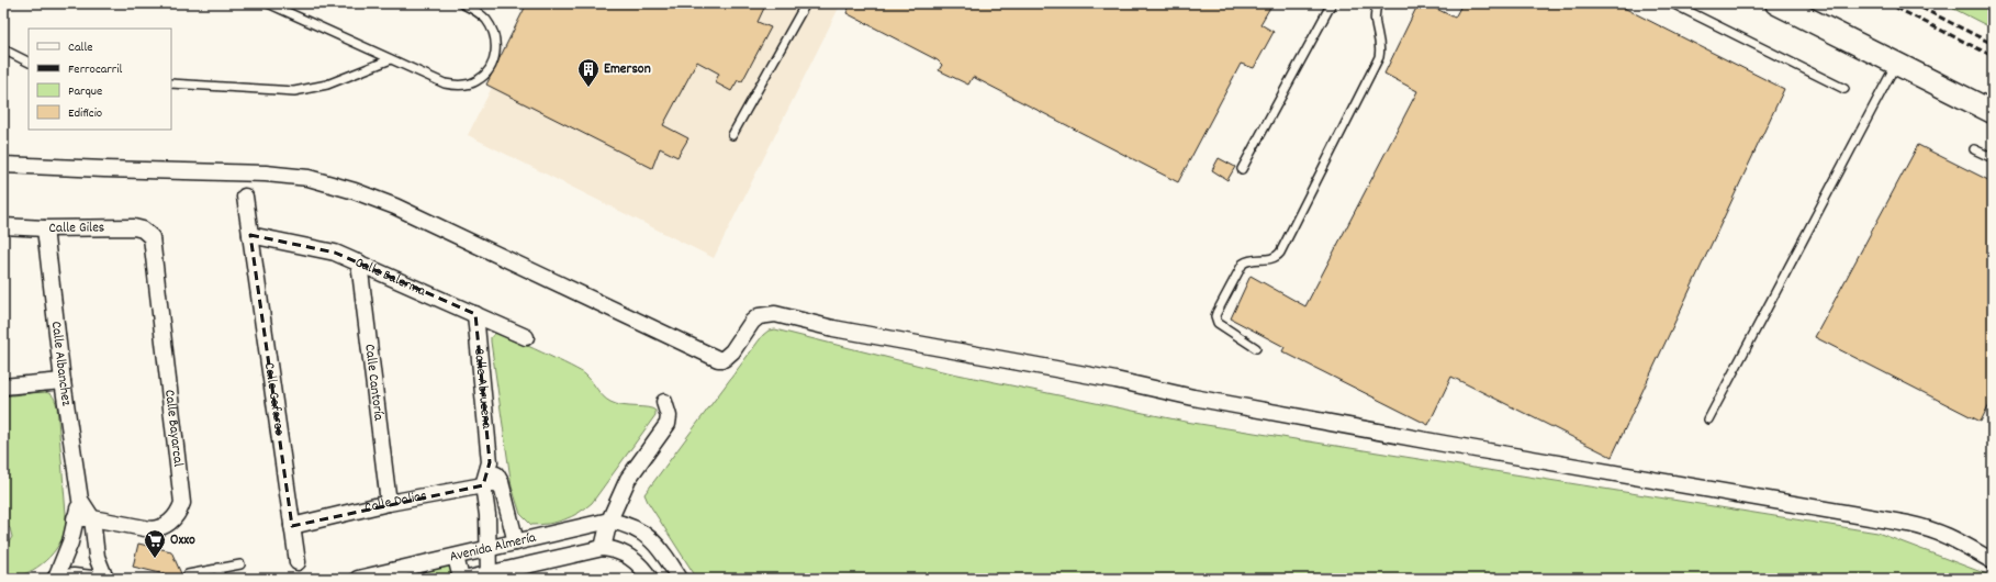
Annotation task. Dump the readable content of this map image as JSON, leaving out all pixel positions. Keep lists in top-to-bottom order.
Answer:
{
  "streets": {
    "street": [
      "Calle Giles",
      "Calle Balerma",
      "Calle Albanchez",
      "Calle Cantoría",
      "Calle Abrucena",
      "Calle Gafares",
      "Calle Bayarcal",
      "Calle Dalias",
      "Avenida Almería"
    ]
  },
  "crossings": [
    ["Calle Giles", "Calle Albanchez"],
    ["Calle Giles", "Calle Bayarcal"],
    ["Calle Balerma", "Calle Cantoría"],
    ["Calle Balerma", "Calle Abrucena"],
    ["Calle Balerma", "Calle Gafares"],
    ["Calle Albanchez", "Calle Bayarcal"],
    ["Calle Cantoría", "Calle Dalias"],
    ["Calle Abrucena", "Calle Dalias"],
    ["Calle Abrucena", "Avenida Almería"],
    ["Calle Gafares", "Calle Dalias"]
  ],
  "places": {
    "building": ["Emerson"],
    "supermarket": ["Oxxo"]
  },
  "legend": [
    "Calle",
    "Ferrocarril",
    "Parque",
    "Edificio"
  ]
}
